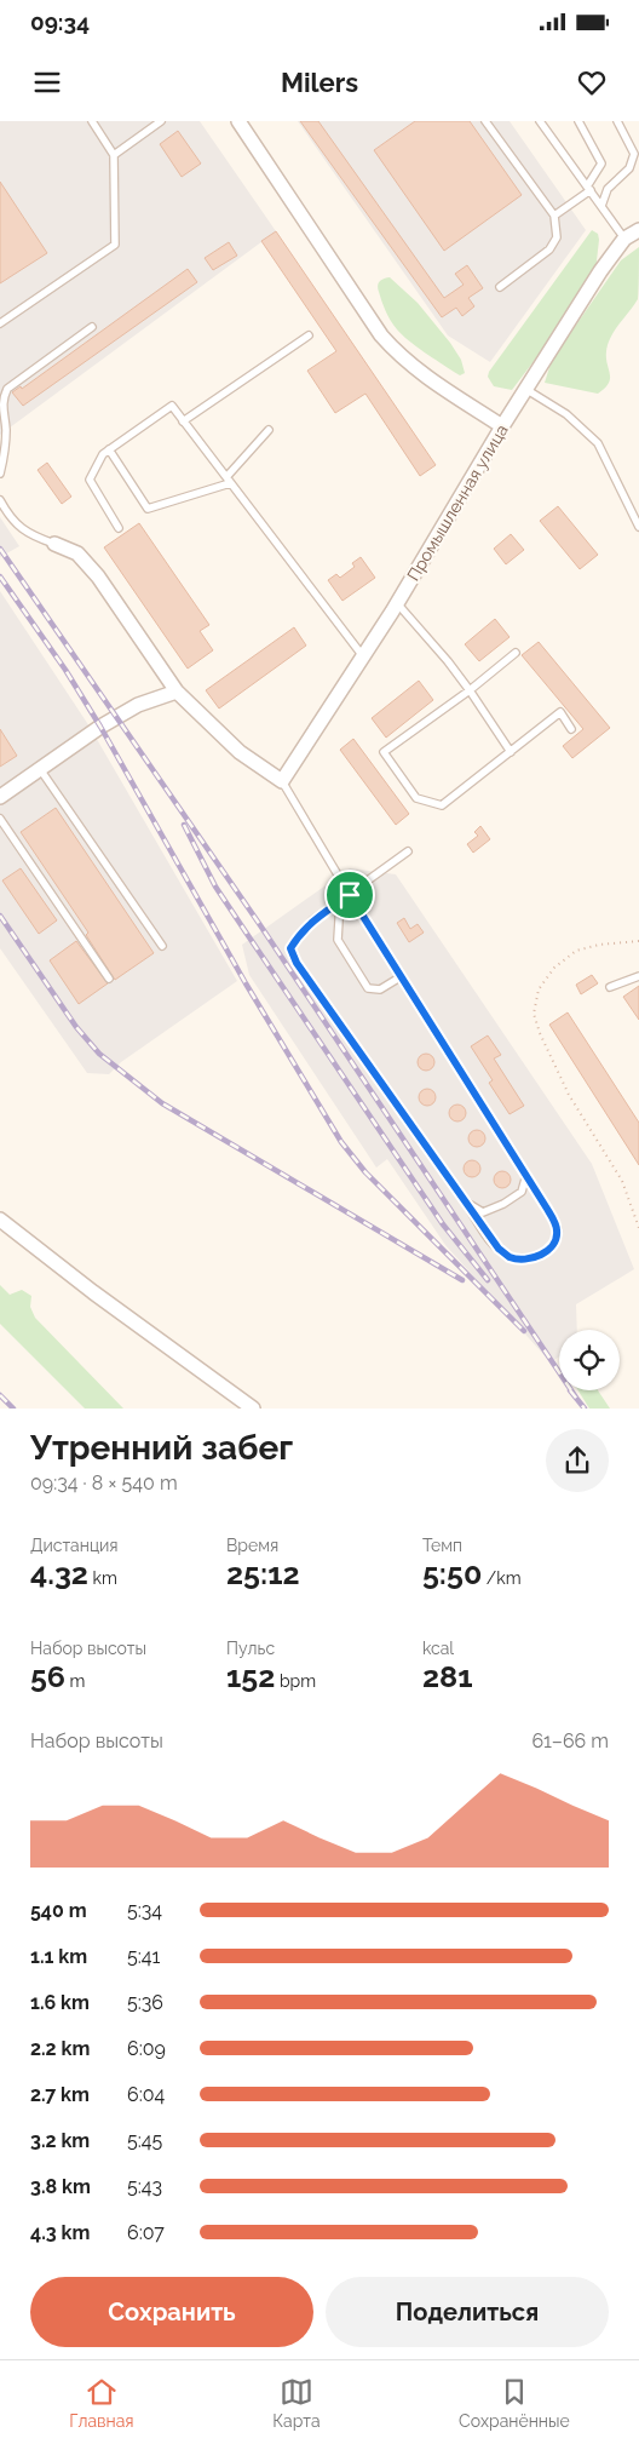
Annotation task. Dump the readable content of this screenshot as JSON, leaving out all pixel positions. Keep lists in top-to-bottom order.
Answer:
{
  "streets": {
    "street": ["Промышленная улица"]
  },
  "page": {
    "status": "09:34",
    "header": "Milers",
    "heading": ["Утренний забег", "09:34 · 8 × 540 m"],
    "stats": [
      ["Дистанция", "4.32 km"],
      ["Время", "25:12"],
      ["Темп", "5:50 /km"],
      ["Набор высоты", "56 m"],
      ["Пульс", "152 bpm"],
      ["kcal", "281"]
    ],
    "chart": ["Набор высоты", "61–66 m"],
    "list": [
      {
        "name": "540 m",
        "note": "5:34"
      },
      {
        "name": "1.1 km",
        "note": "5:41"
      },
      {
        "name": "1.6 km",
        "note": "5:36"
      },
      {
        "name": "2.2 km",
        "note": "6:09"
      },
      {
        "name": "2.7 km",
        "note": "6:04"
      },
      {
        "name": "3.2 km",
        "note": "5:45"
      },
      {
        "name": "3.8 km",
        "note": "5:43"
      },
      {
        "name": "4.3 km",
        "note": "6:07"
      }
    ],
    "buttons": ["Сохранить", "Поделиться"],
    "tabs": ["Главная", "Карта", "Сохранённые"]
  }
}
